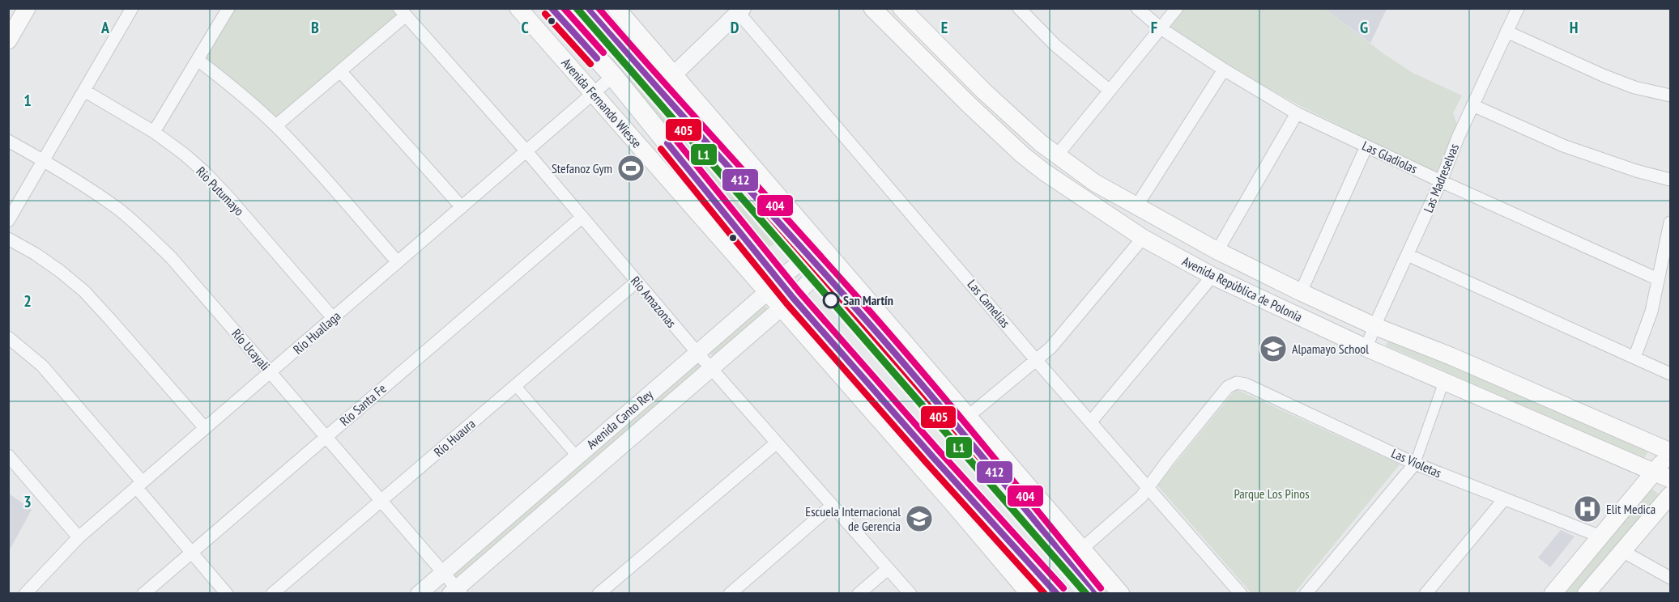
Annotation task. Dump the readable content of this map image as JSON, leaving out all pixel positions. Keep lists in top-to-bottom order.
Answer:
{
  "streets": {
    "main road": ["Avenida Fernando Wiesse", "Avenida República de Polonia"],
    "street": [
      "Las Gladiolas",
      "Las Madreselvas",
      "Río Putumayo",
      "Río Amazonas",
      "Las Camelias",
      "Río Huallaga",
      "Río Ucayali",
      "Río Santa Fe",
      "Avenida Canto Rey",
      "Río Huaura",
      "Las Violetas"
    ]
  },
  "crossings": [
    ["Avenida Fernando Wiesse", "Río Huallaga"],
    ["Avenida Fernando Wiesse", "Avenida Canto Rey"],
    ["Las Gladiolas", "Las Madreselvas"],
    ["Las Madreselvas", "Avenida República de Polonia"],
    ["Río Putumayo", "Río Huallaga"],
    ["Río Amazonas", "Río Huallaga"],
    ["Río Amazonas", "Río Santa Fe"],
    ["Río Amazonas", "Avenida Canto Rey"],
    ["Río Amazonas", "Río Huaura"],
    ["Las Camelias", "Las Violetas"],
    ["Río Huallaga", "Río Ucayali"],
    ["Río Ucayali", "Río Santa Fe"],
    ["Río Ucayali", "Avenida Canto Rey"],
    ["Río Ucayali", "Río Huaura"]
  ],
  "parks": ["Parque Los Pinos"],
  "places": {
    "sports": ["Stefanoz Gym"],
    "other": ["San Martín"],
    "school or university": ["Alpamayo School", "Escuela Internacional de Gerencia"],
    "hospital": ["Elit Medica"]
  },
  "lines": [
    "transit line L1",
    "transit line 412",
    "transit line 404",
    "transit line 405"
  ],
  "grid": {
    "columns": [
      "A",
      "B",
      "C",
      "D",
      "E",
      "F",
      "G",
      "H"
    ],
    "rows": ["1", "2", "3"]
  }
}
